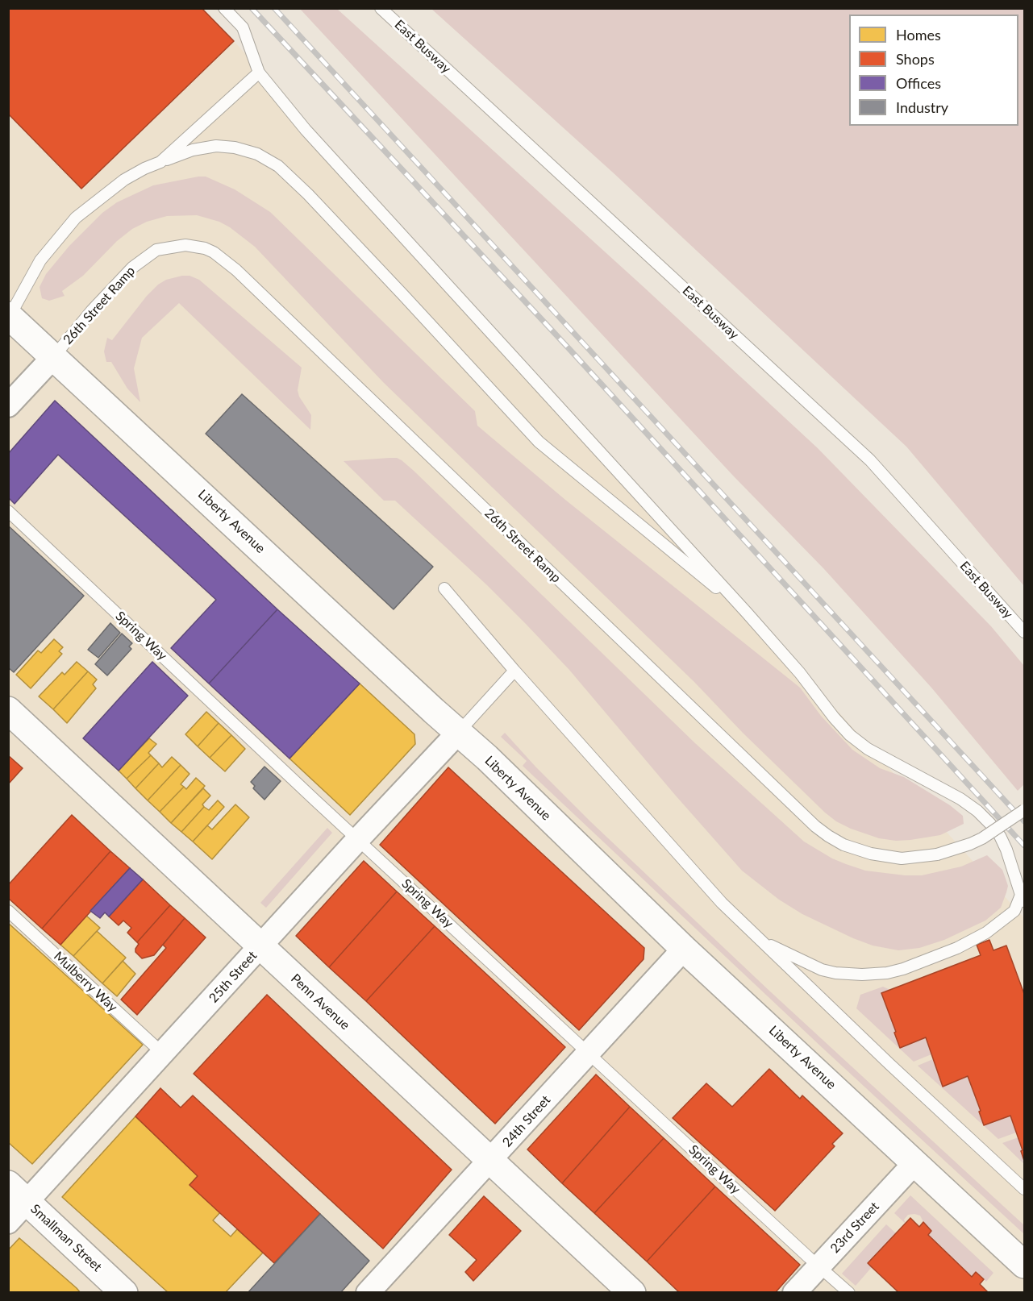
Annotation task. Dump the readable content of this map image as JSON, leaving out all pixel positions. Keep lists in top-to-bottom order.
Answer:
{
  "streets": {
    "main road": ["Liberty Avenue", "Penn Avenue", "Smallman Street"],
    "street": ["25th Street", "24th Street", "23rd Street"],
    "lane": [
      "East Busway",
      "26th Street Ramp",
      "Spring Way",
      "Mulberry Way"
    ]
  },
  "crossings": [
    ["26th Street Ramp", "Liberty Avenue"],
    ["Liberty Avenue", "25th Street"],
    ["Liberty Avenue", "24th Street"],
    ["Liberty Avenue", "23rd Street"],
    ["Spring Way", "25th Street"],
    ["Spring Way", "24th Street"],
    ["Spring Way", "23rd Street"],
    ["25th Street", "Mulberry Way"],
    ["25th Street", "Penn Avenue"],
    ["25th Street", "Smallman Street"],
    ["Penn Avenue", "24th Street"]
  ],
  "legend": [
    "Homes",
    "Shops",
    "Offices",
    "Industry"
  ]
}
